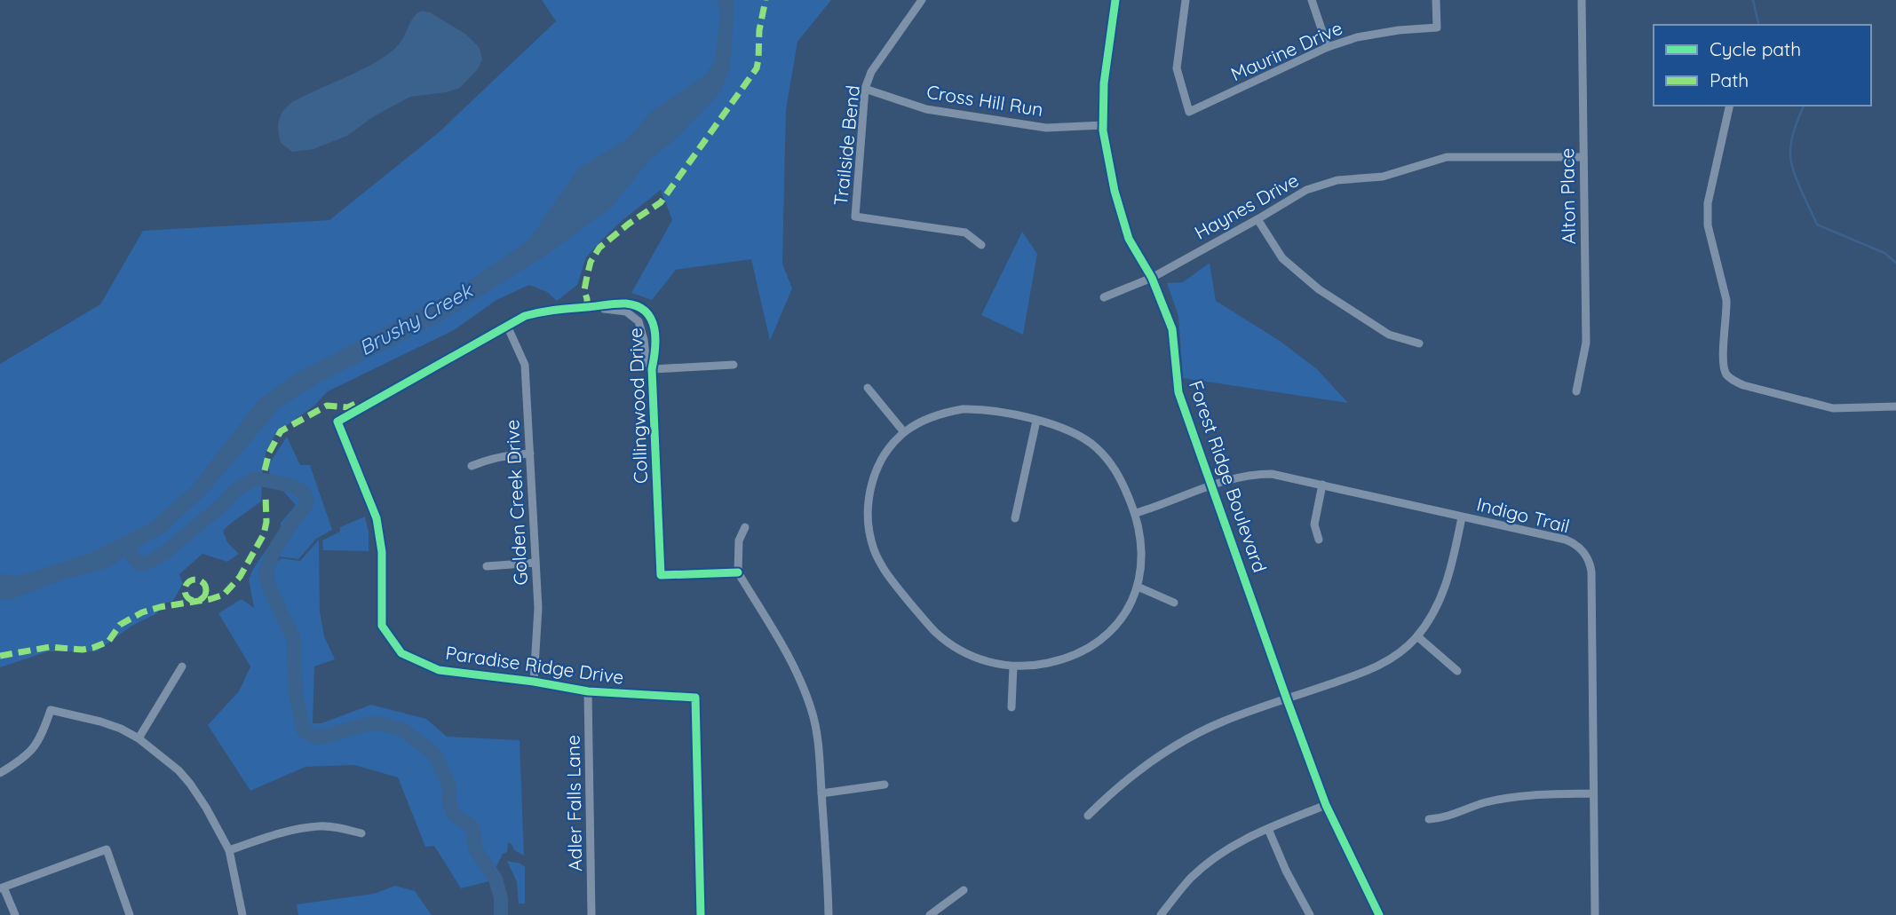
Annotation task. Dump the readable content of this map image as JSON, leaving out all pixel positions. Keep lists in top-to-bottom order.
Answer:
{
  "streets": {
    "street": [
      "Maurine Drive",
      "Cross Hill Run",
      "Trailside Bend",
      "Alton Place",
      "Haynes Drive",
      "Collingwood Drive",
      "Forest Ridge Boulevard",
      "Golden Creek Drive",
      "Indigo Trail",
      "Paradise Ridge Drive",
      "Adler Falls Lane"
    ]
  },
  "crossings": [
    ["Cross Hill Run", "Trailside Bend"],
    ["Cross Hill Run", "Forest Ridge Boulevard"],
    ["Alton Place", "Haynes Drive"],
    ["Haynes Drive", "Forest Ridge Boulevard"],
    ["Collingwood Drive", "Golden Creek Drive"],
    ["Collingwood Drive", "Paradise Ridge Drive"],
    ["Forest Ridge Boulevard", "Indigo Trail"],
    ["Golden Creek Drive", "Paradise Ridge Drive"],
    ["Paradise Ridge Drive", "Adler Falls Lane"]
  ],
  "water": ["Brushy Creek"],
  "legend": ["Cycle path", "Path"]
}
